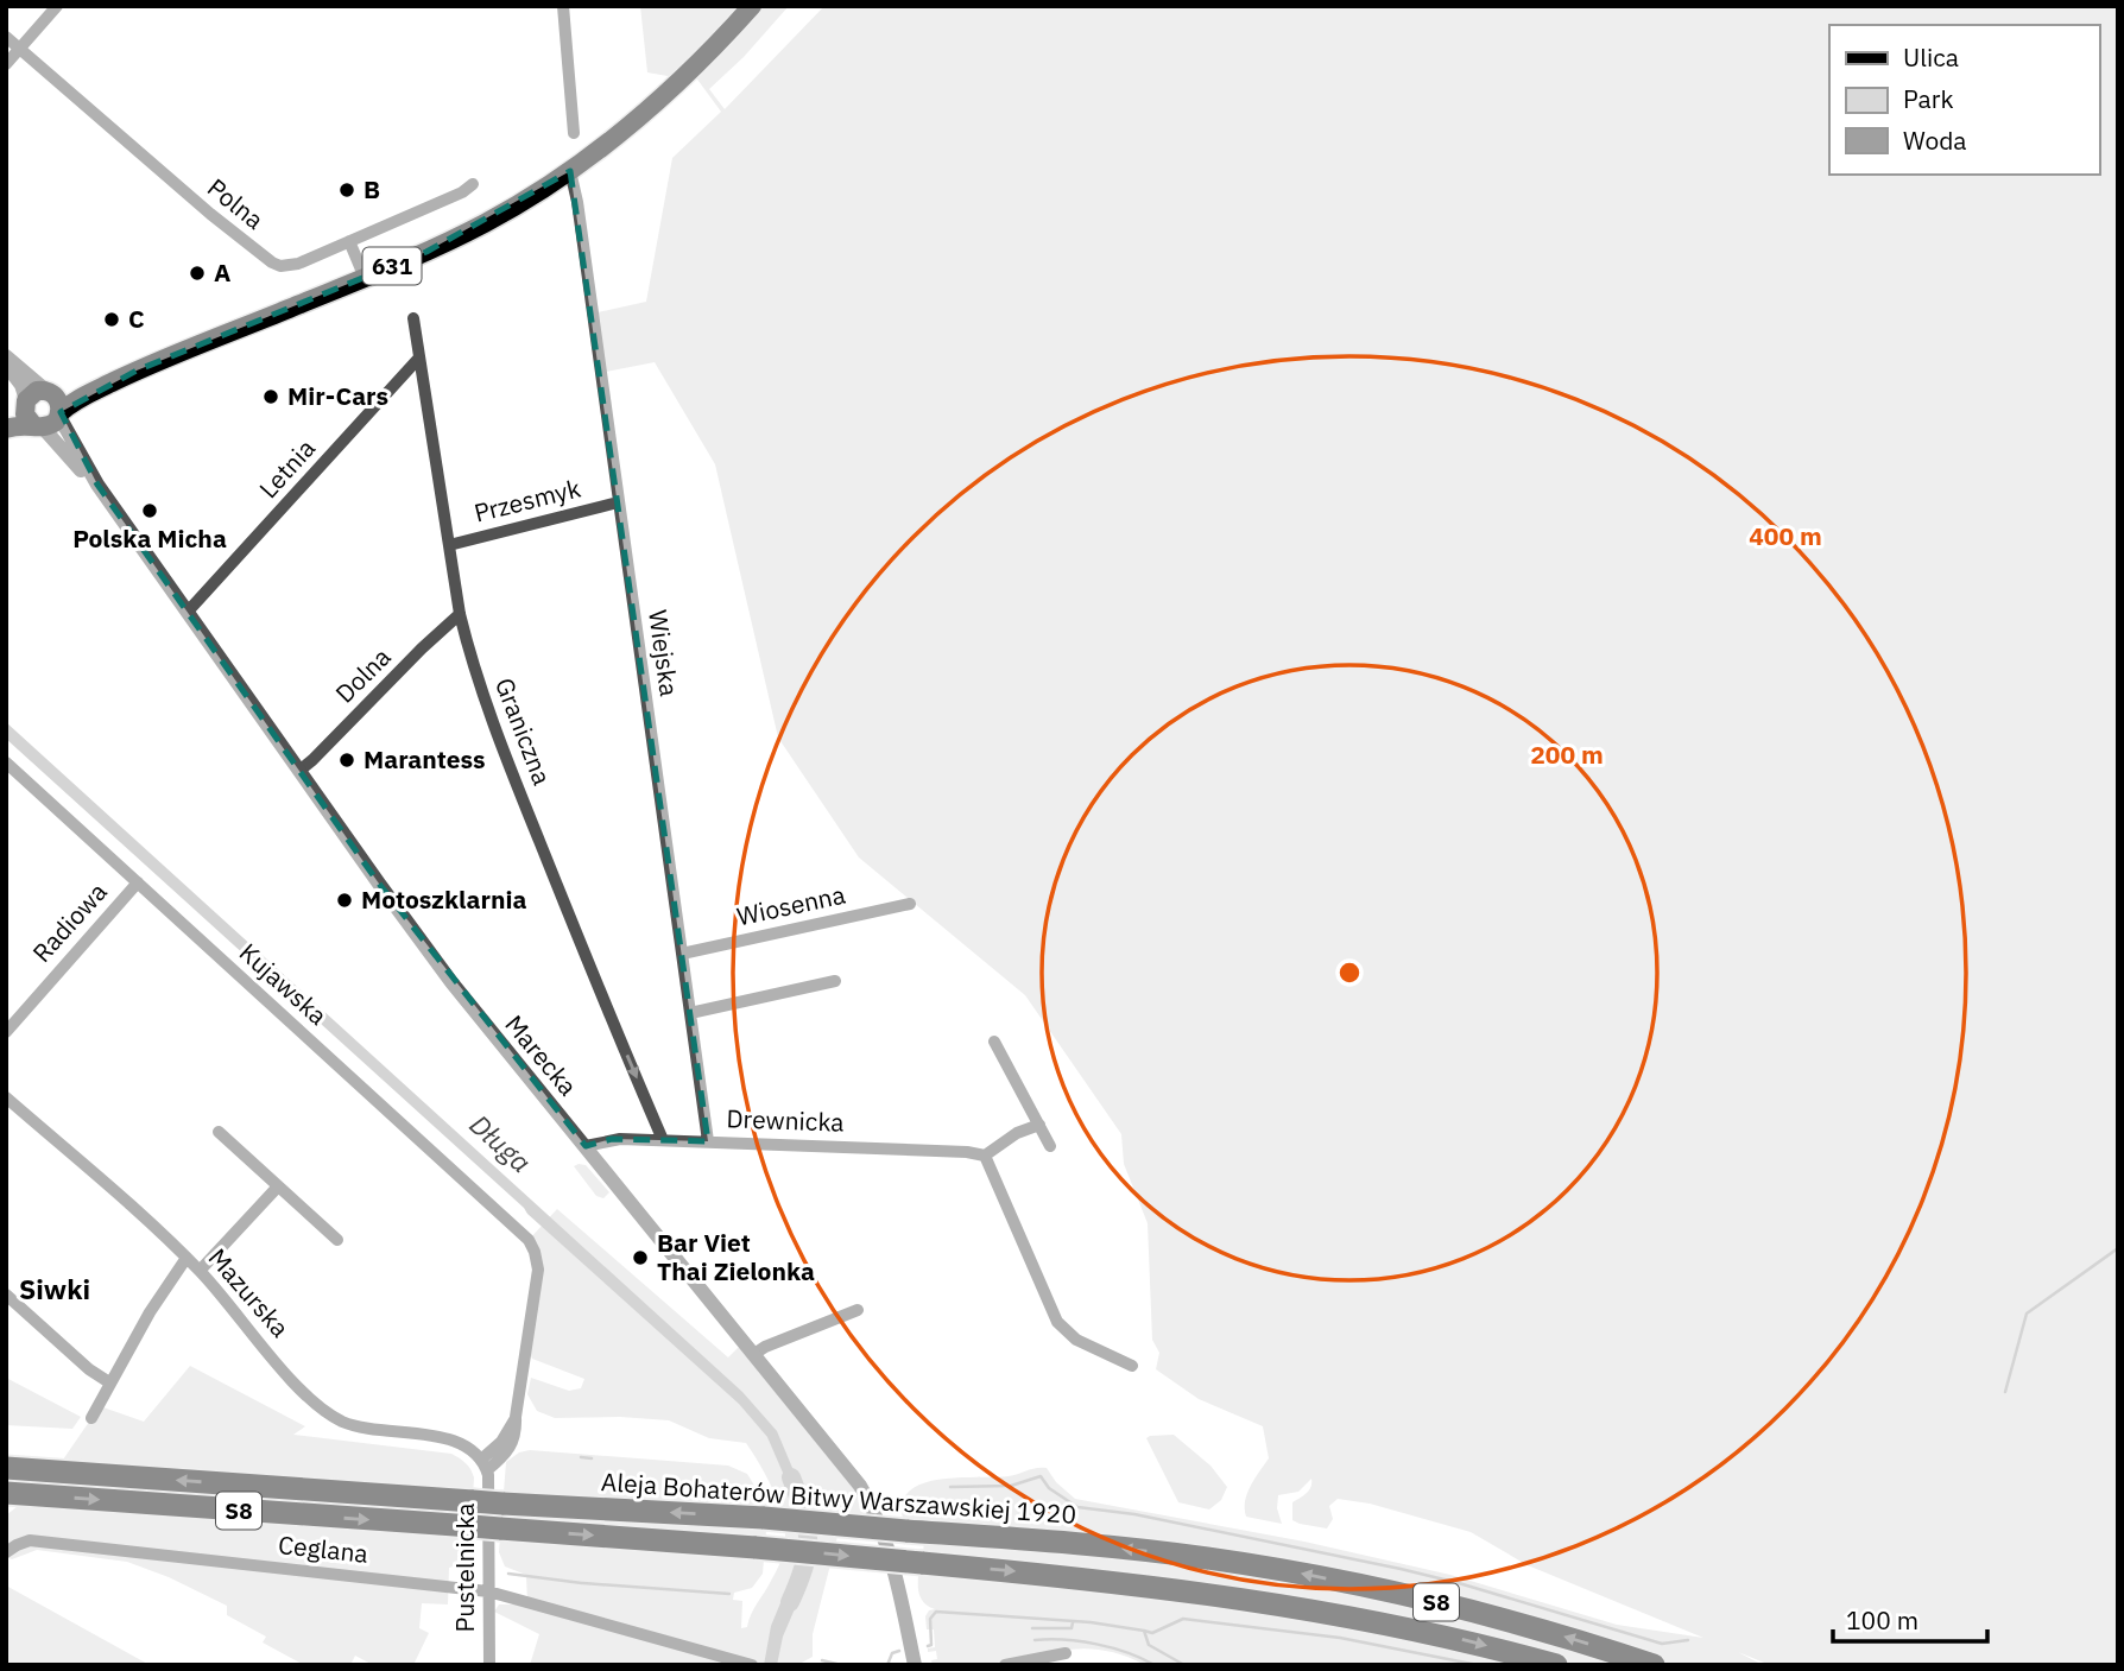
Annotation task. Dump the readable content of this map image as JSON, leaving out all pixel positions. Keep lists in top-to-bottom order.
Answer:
{
  "streets": {
    "highway": ["Aleja Bohaterów Bitwy Warszawskiej 1920", "S8"],
    "main road": ["631"],
    "street": [
      "Polna",
      "Letnia",
      "Przesmyk",
      "Wiejska",
      "Dolna",
      "Graniczna",
      "Wiosenna",
      "Radiowa",
      "Kujawska",
      "Marecka",
      "Drewnicka",
      "Mazurska",
      "Ceglana",
      "Pustelnicka"
    ]
  },
  "crossings": [
    ["631", "Wiejska"],
    ["631", "Marecka"],
    ["Letnia", "Graniczna"],
    ["Letnia", "Marecka"],
    ["Przesmyk", "Wiejska"],
    ["Przesmyk", "Graniczna"],
    ["Wiejska", "Wiosenna"],
    ["Wiejska", "Drewnicka"],
    ["Dolna", "Graniczna"],
    ["Dolna", "Marecka"],
    ["Graniczna", "Drewnicka"],
    ["Radiowa", "Kujawska"],
    ["Kujawska", "Mazurska"],
    ["Kujawska", "Pustelnicka"],
    ["Marecka", "Drewnicka"],
    ["Mazurska", "Pustelnicka"],
    ["Ceglana", "Pustelnicka"]
  ],
  "one_way": ["Graniczna"],
  "districts": ["Siwki"],
  "water": ["Długa"],
  "places": [
    "B",
    "A",
    "C",
    "Mir-Cars",
    "Polska Micha",
    "Marantess",
    "Motoszklarnia",
    "Bar Viet Thai Zielonka"
  ],
  "legend": ["Ulica", "Park", "Woda"],
  "scale_bar": "100 m",
  "rings": ["400 m", "200 m"]
}
